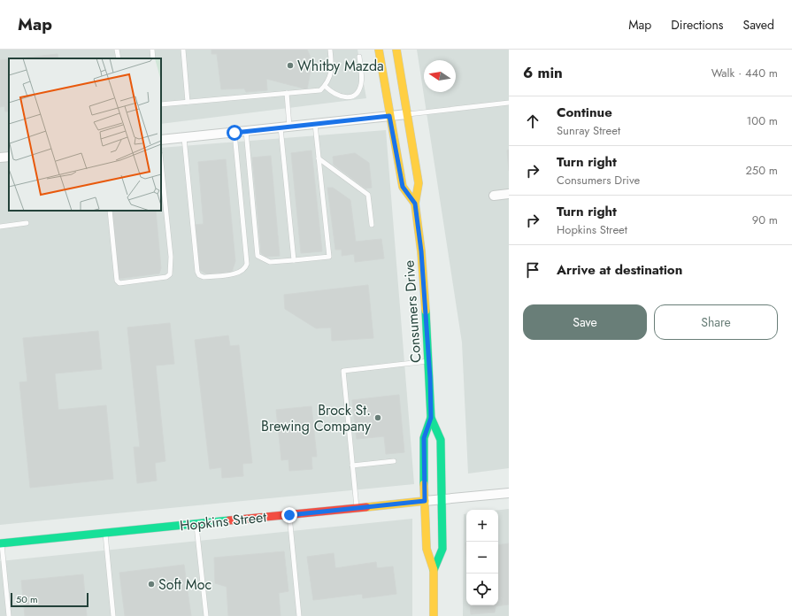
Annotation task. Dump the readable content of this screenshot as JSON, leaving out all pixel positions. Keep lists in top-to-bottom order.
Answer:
{
  "streets": {
    "main road": ["Consumers Drive", "Hopkins Street"]
  },
  "crossings": [
    ["Consumers Drive", "Hopkins Street"]
  ],
  "places": ["Whitby Mazda", "Brock St. Brewing Company", "Soft Moc"],
  "scale_bar": "50 m",
  "north": "left",
  "page": {
    "header": "Map",
    "nav": ["Map", "Directions", "Saved"],
    "heading": ["6 min", "Walk · 440 m"],
    "list": [
      ["Continue", "Sunray Street", "100 m"],
      ["Turn right", "Consumers Drive", "250 m"],
      ["Turn right", "Hopkins Street", "90 m"],
      "Arrive at destination"
    ],
    "buttons": ["Save", "Share"],
    "map_buttons": ["+", "−"],
    "scale": "50 m"
  }
}
